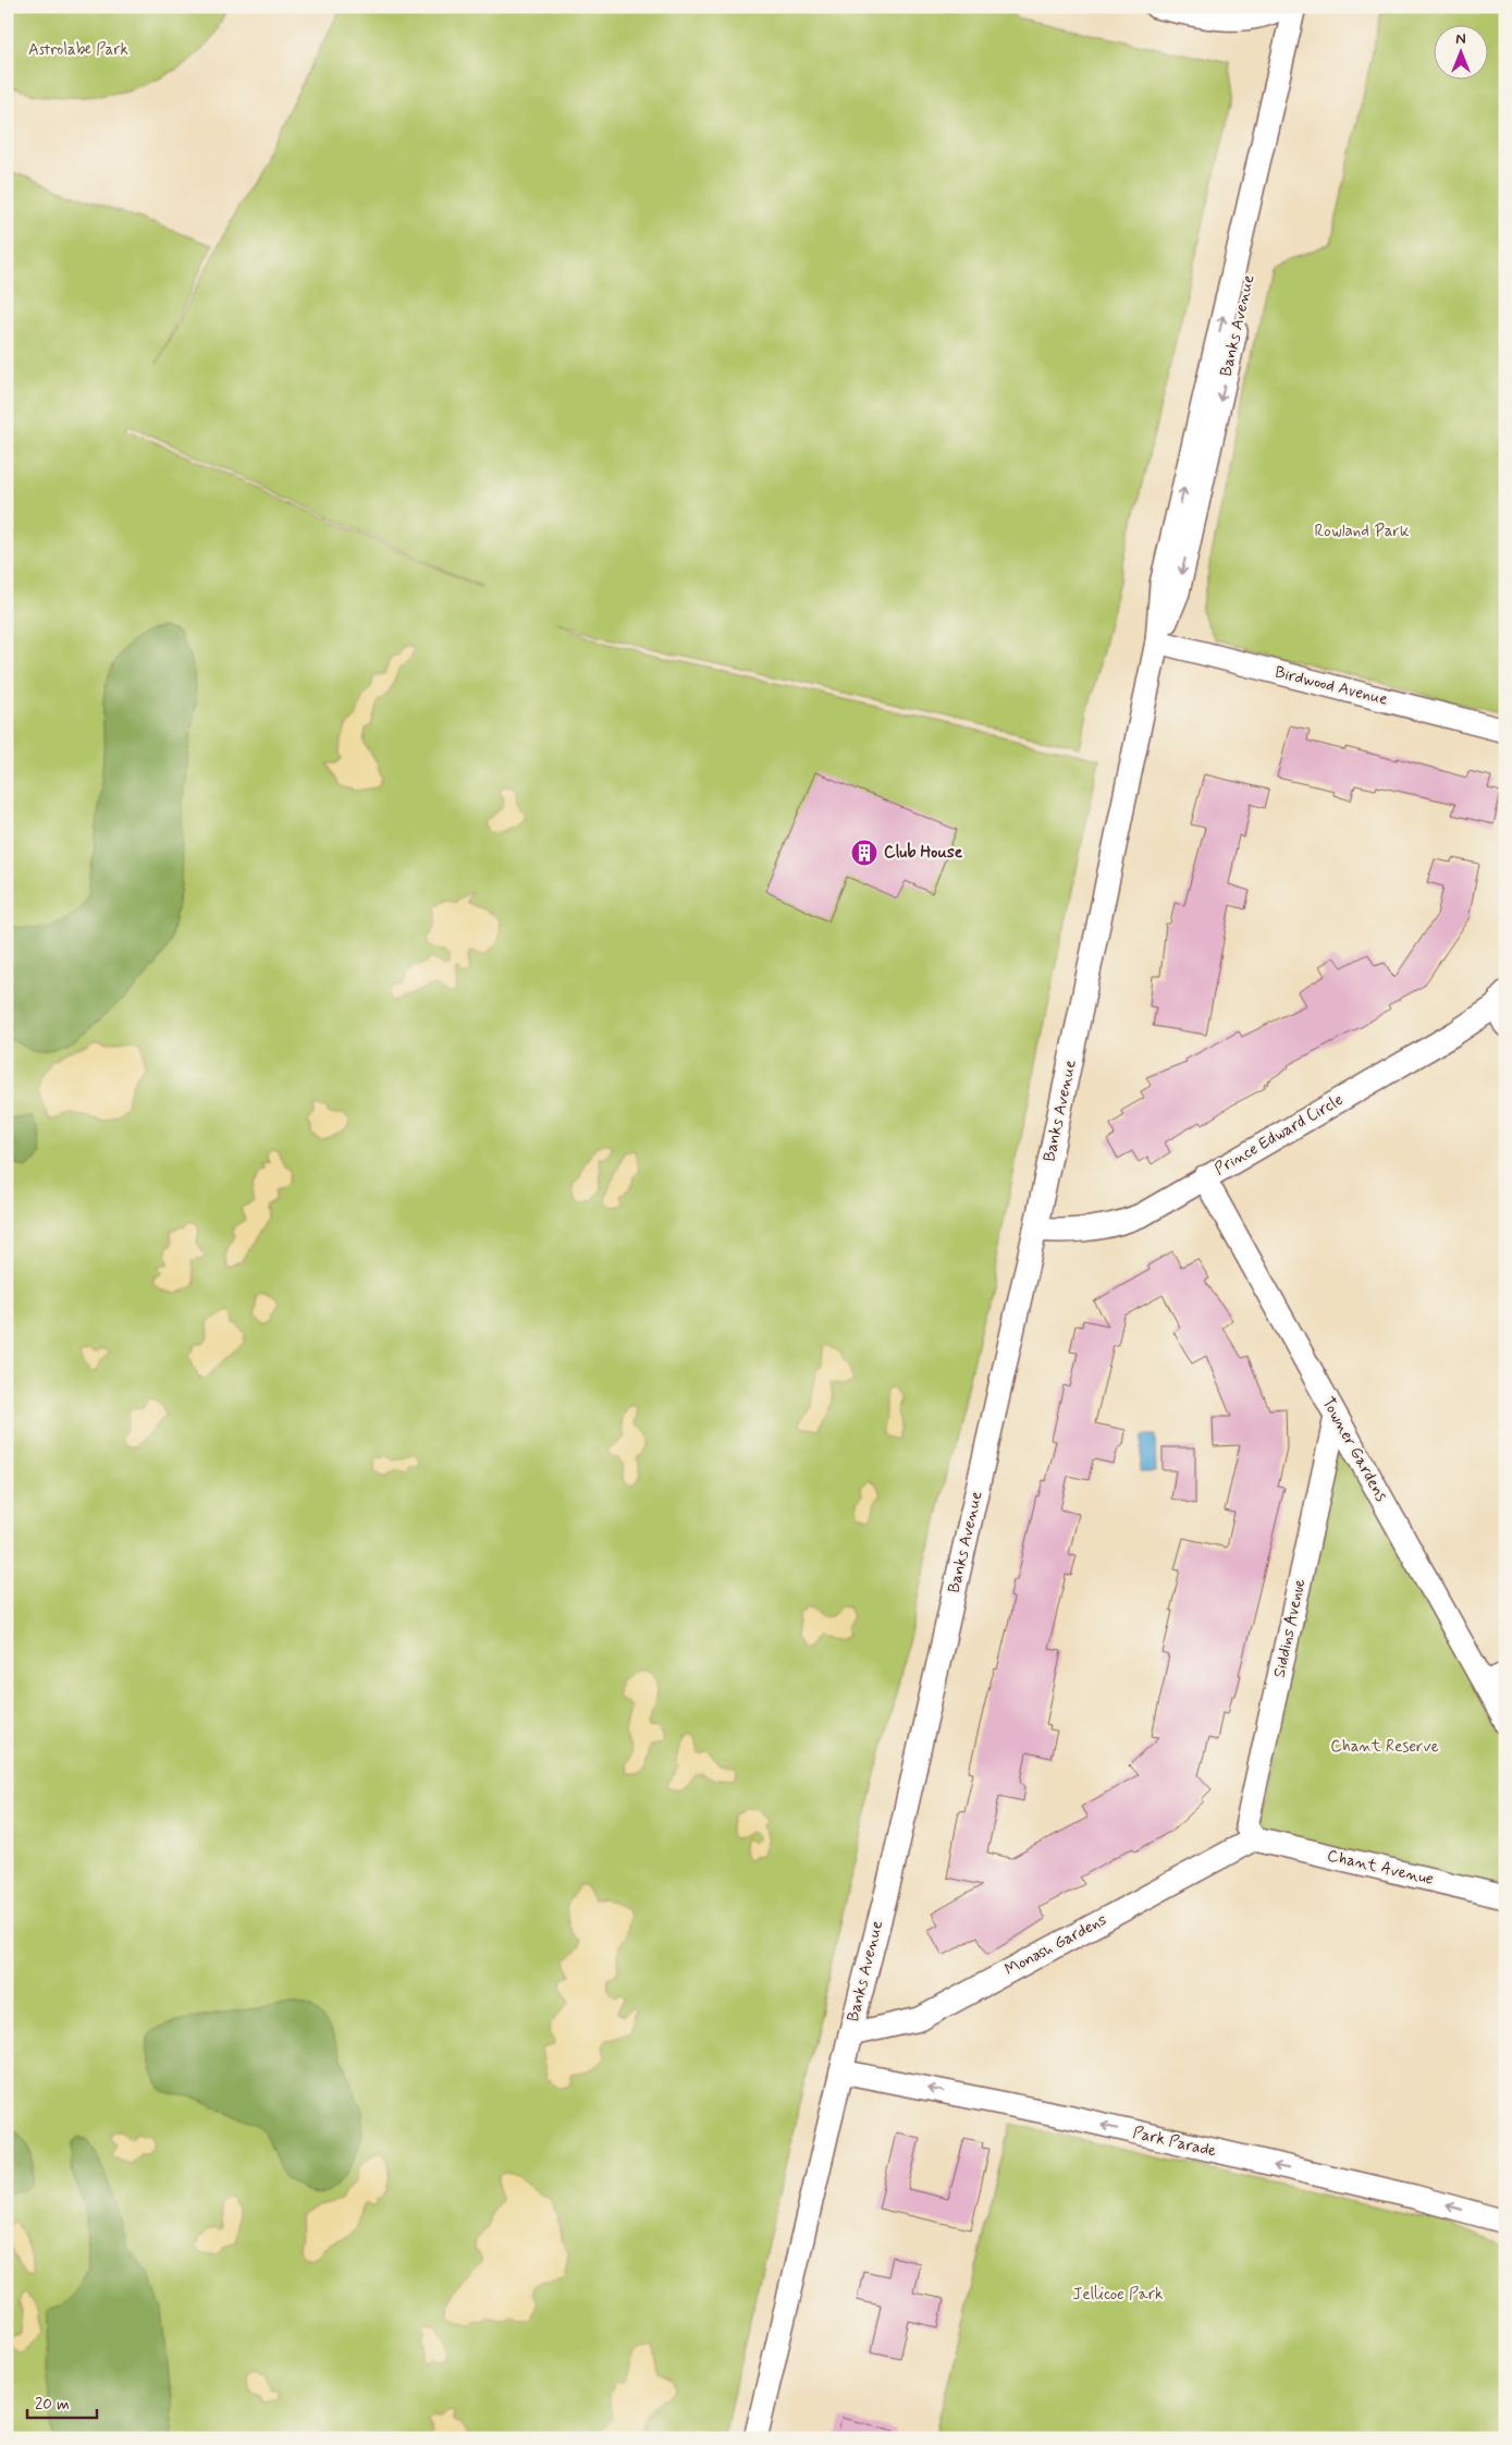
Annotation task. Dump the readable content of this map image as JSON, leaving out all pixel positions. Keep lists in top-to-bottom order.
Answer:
{
  "streets": {
    "street": [
      "Banks Avenue",
      "Birdwood Avenue",
      "Prince Edward Circle",
      "Towner Gardens",
      "Siddins Avenue",
      "Chant Avenue",
      "Monash Gardens",
      "Park Parade"
    ]
  },
  "crossings": [
    ["Banks Avenue", "Birdwood Avenue"],
    ["Banks Avenue", "Prince Edward Circle"],
    ["Banks Avenue", "Monash Gardens"],
    ["Banks Avenue", "Park Parade"],
    ["Prince Edward Circle", "Towner Gardens"],
    ["Towner Gardens", "Siddins Avenue"],
    ["Siddins Avenue", "Chant Avenue"],
    ["Siddins Avenue", "Monash Gardens"],
    ["Chant Avenue", "Monash Gardens"]
  ],
  "one_way": ["Park Parade"],
  "parks": [
    "Astrolabe Park",
    "Rowland Park",
    "Chant Reserve",
    "Jellicoe Park"
  ],
  "places": {
    "building": ["Club House"]
  },
  "scale_bar": "20 m",
  "north": "top"
}
